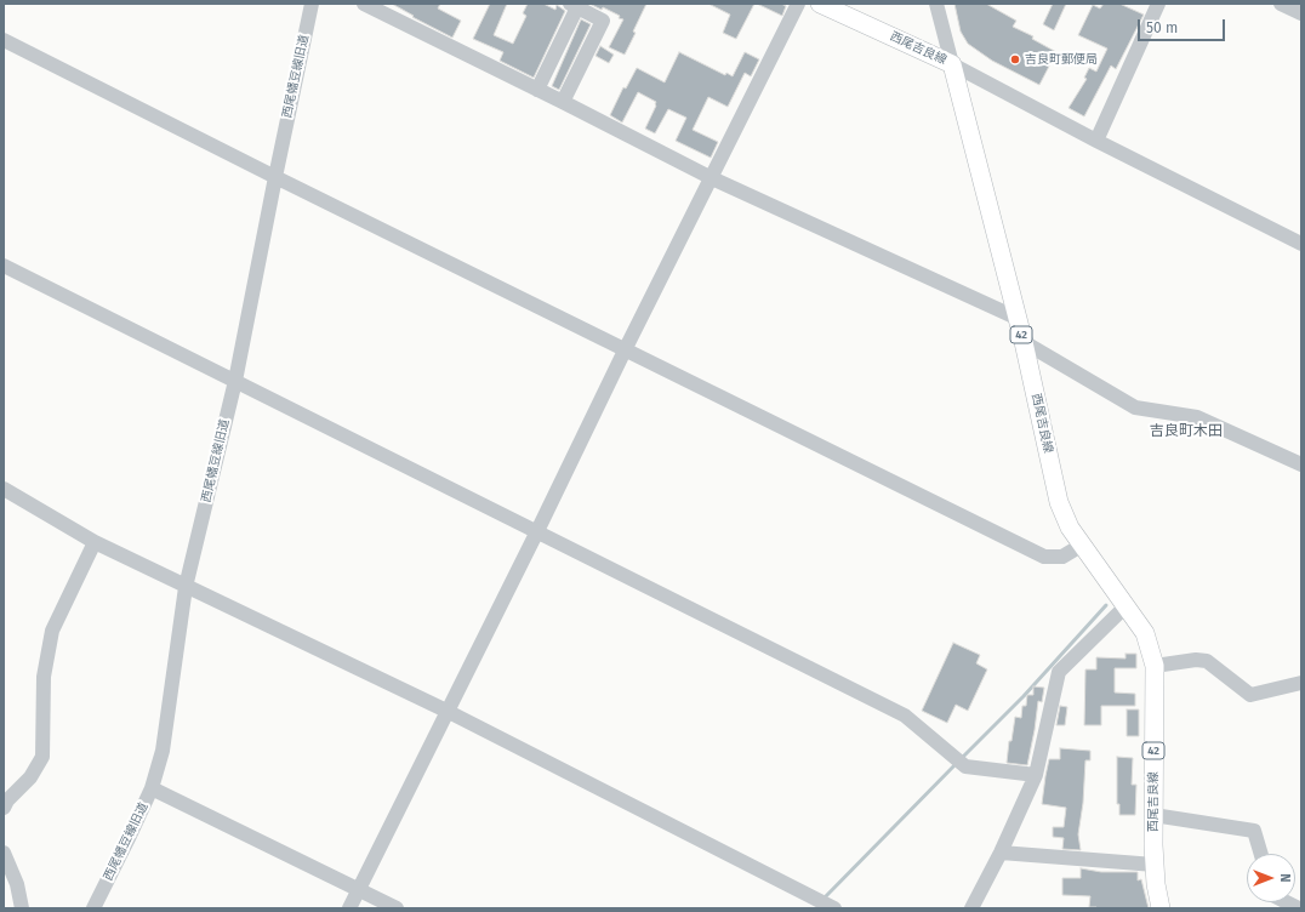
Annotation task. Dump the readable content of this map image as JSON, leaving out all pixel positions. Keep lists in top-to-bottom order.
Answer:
{
  "streets": {
    "main road": ["西尾吉良線", "42"],
    "street": ["西尾幡豆線旧道"]
  },
  "districts": ["吉良町木田"],
  "places": ["吉良町郵便局"],
  "scale_bar": "50 m",
  "north": "right"
}
